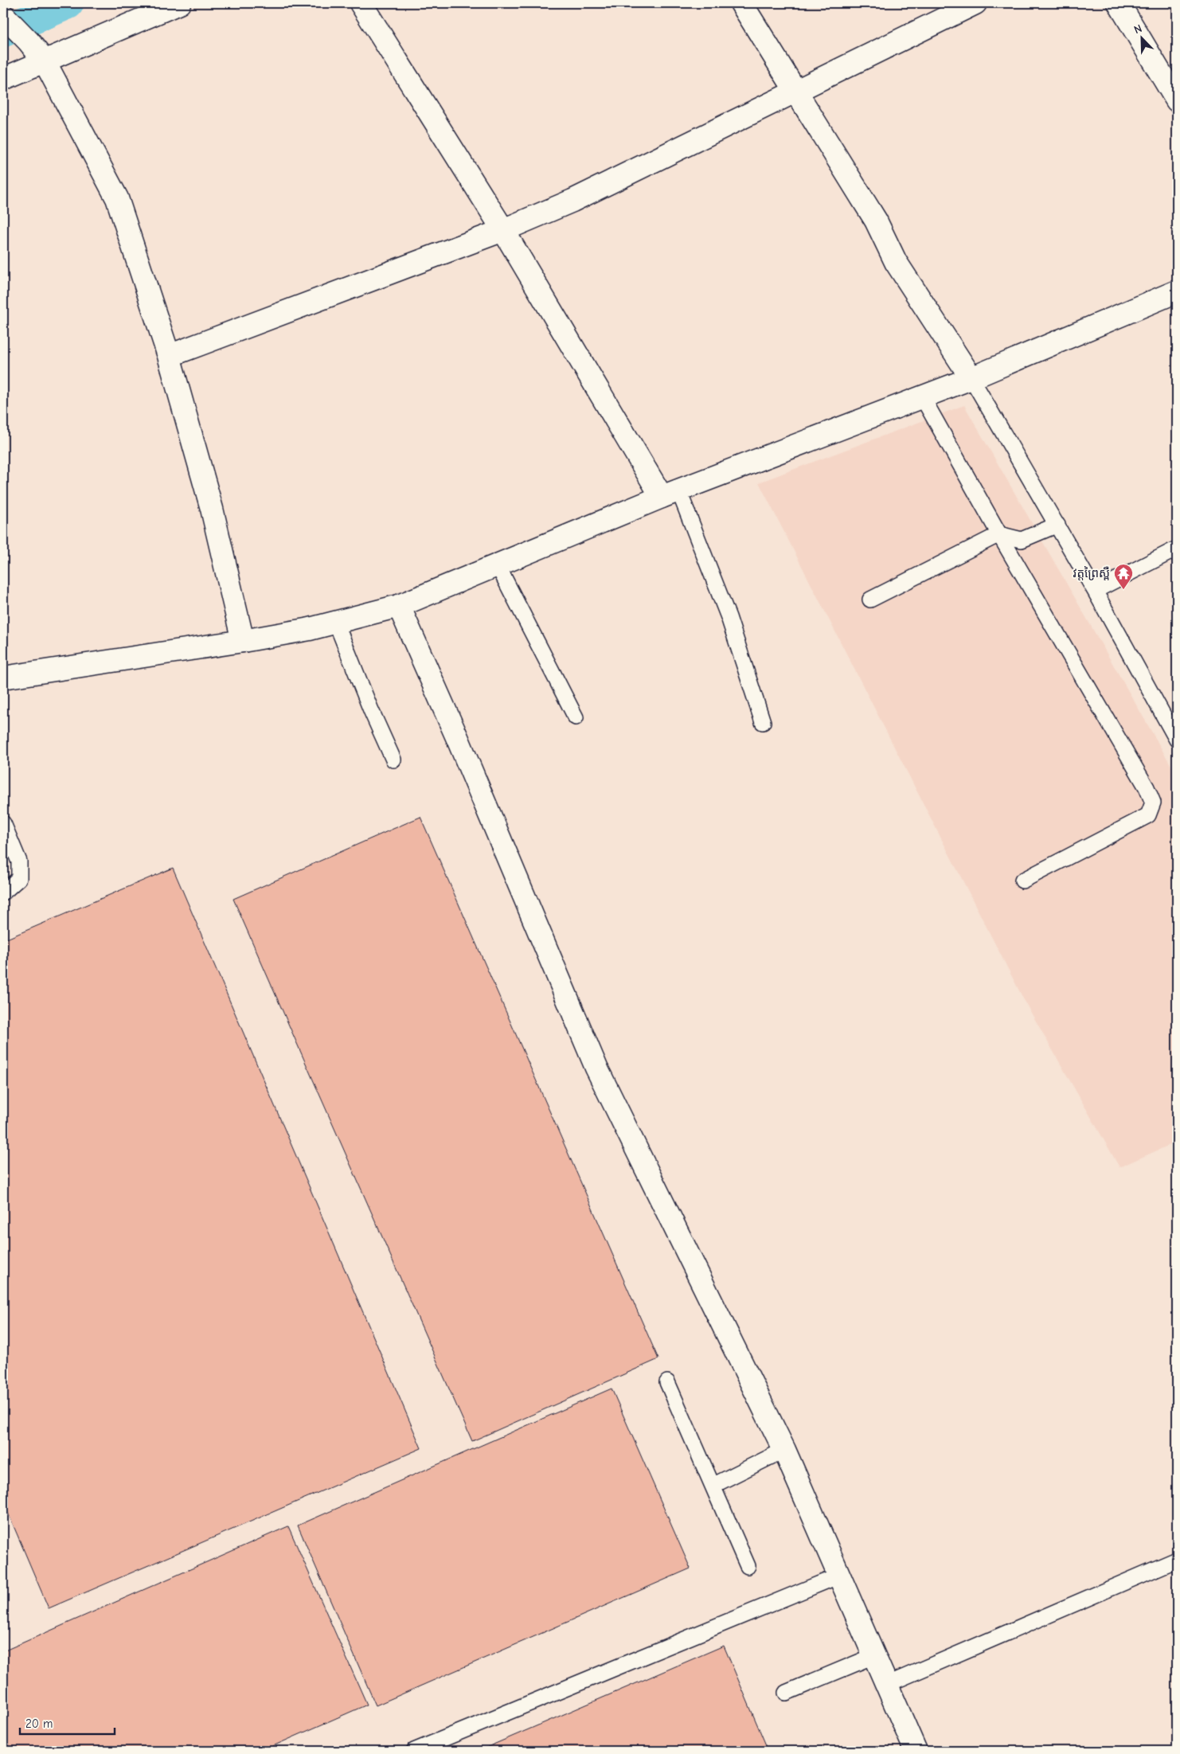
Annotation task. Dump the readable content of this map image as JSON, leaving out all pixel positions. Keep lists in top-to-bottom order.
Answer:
{
  "places": {
    "temple": ["វត្តព្រៃស្ពឺ"]
  },
  "scale_bar": "20 m",
  "north": "top left"
}
